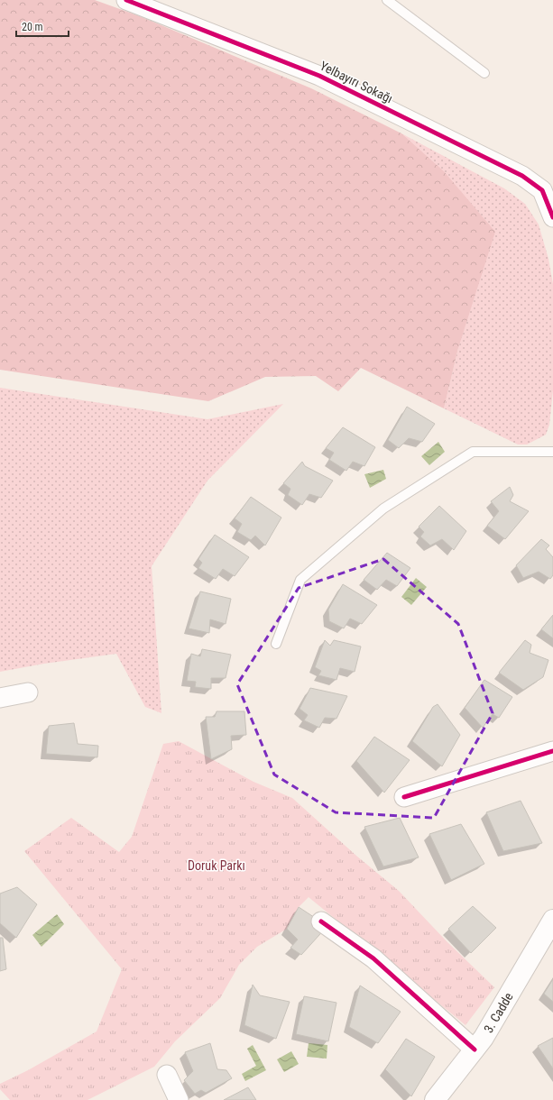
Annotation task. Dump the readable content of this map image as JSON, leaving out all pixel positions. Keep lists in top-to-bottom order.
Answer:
{
  "streets": {
    "main road": ["3. Cadde"],
    "street": ["Yelbayırı Sokağı"]
  },
  "parks": ["Doruk Parkı"],
  "scale_bar": "20 m"
}
